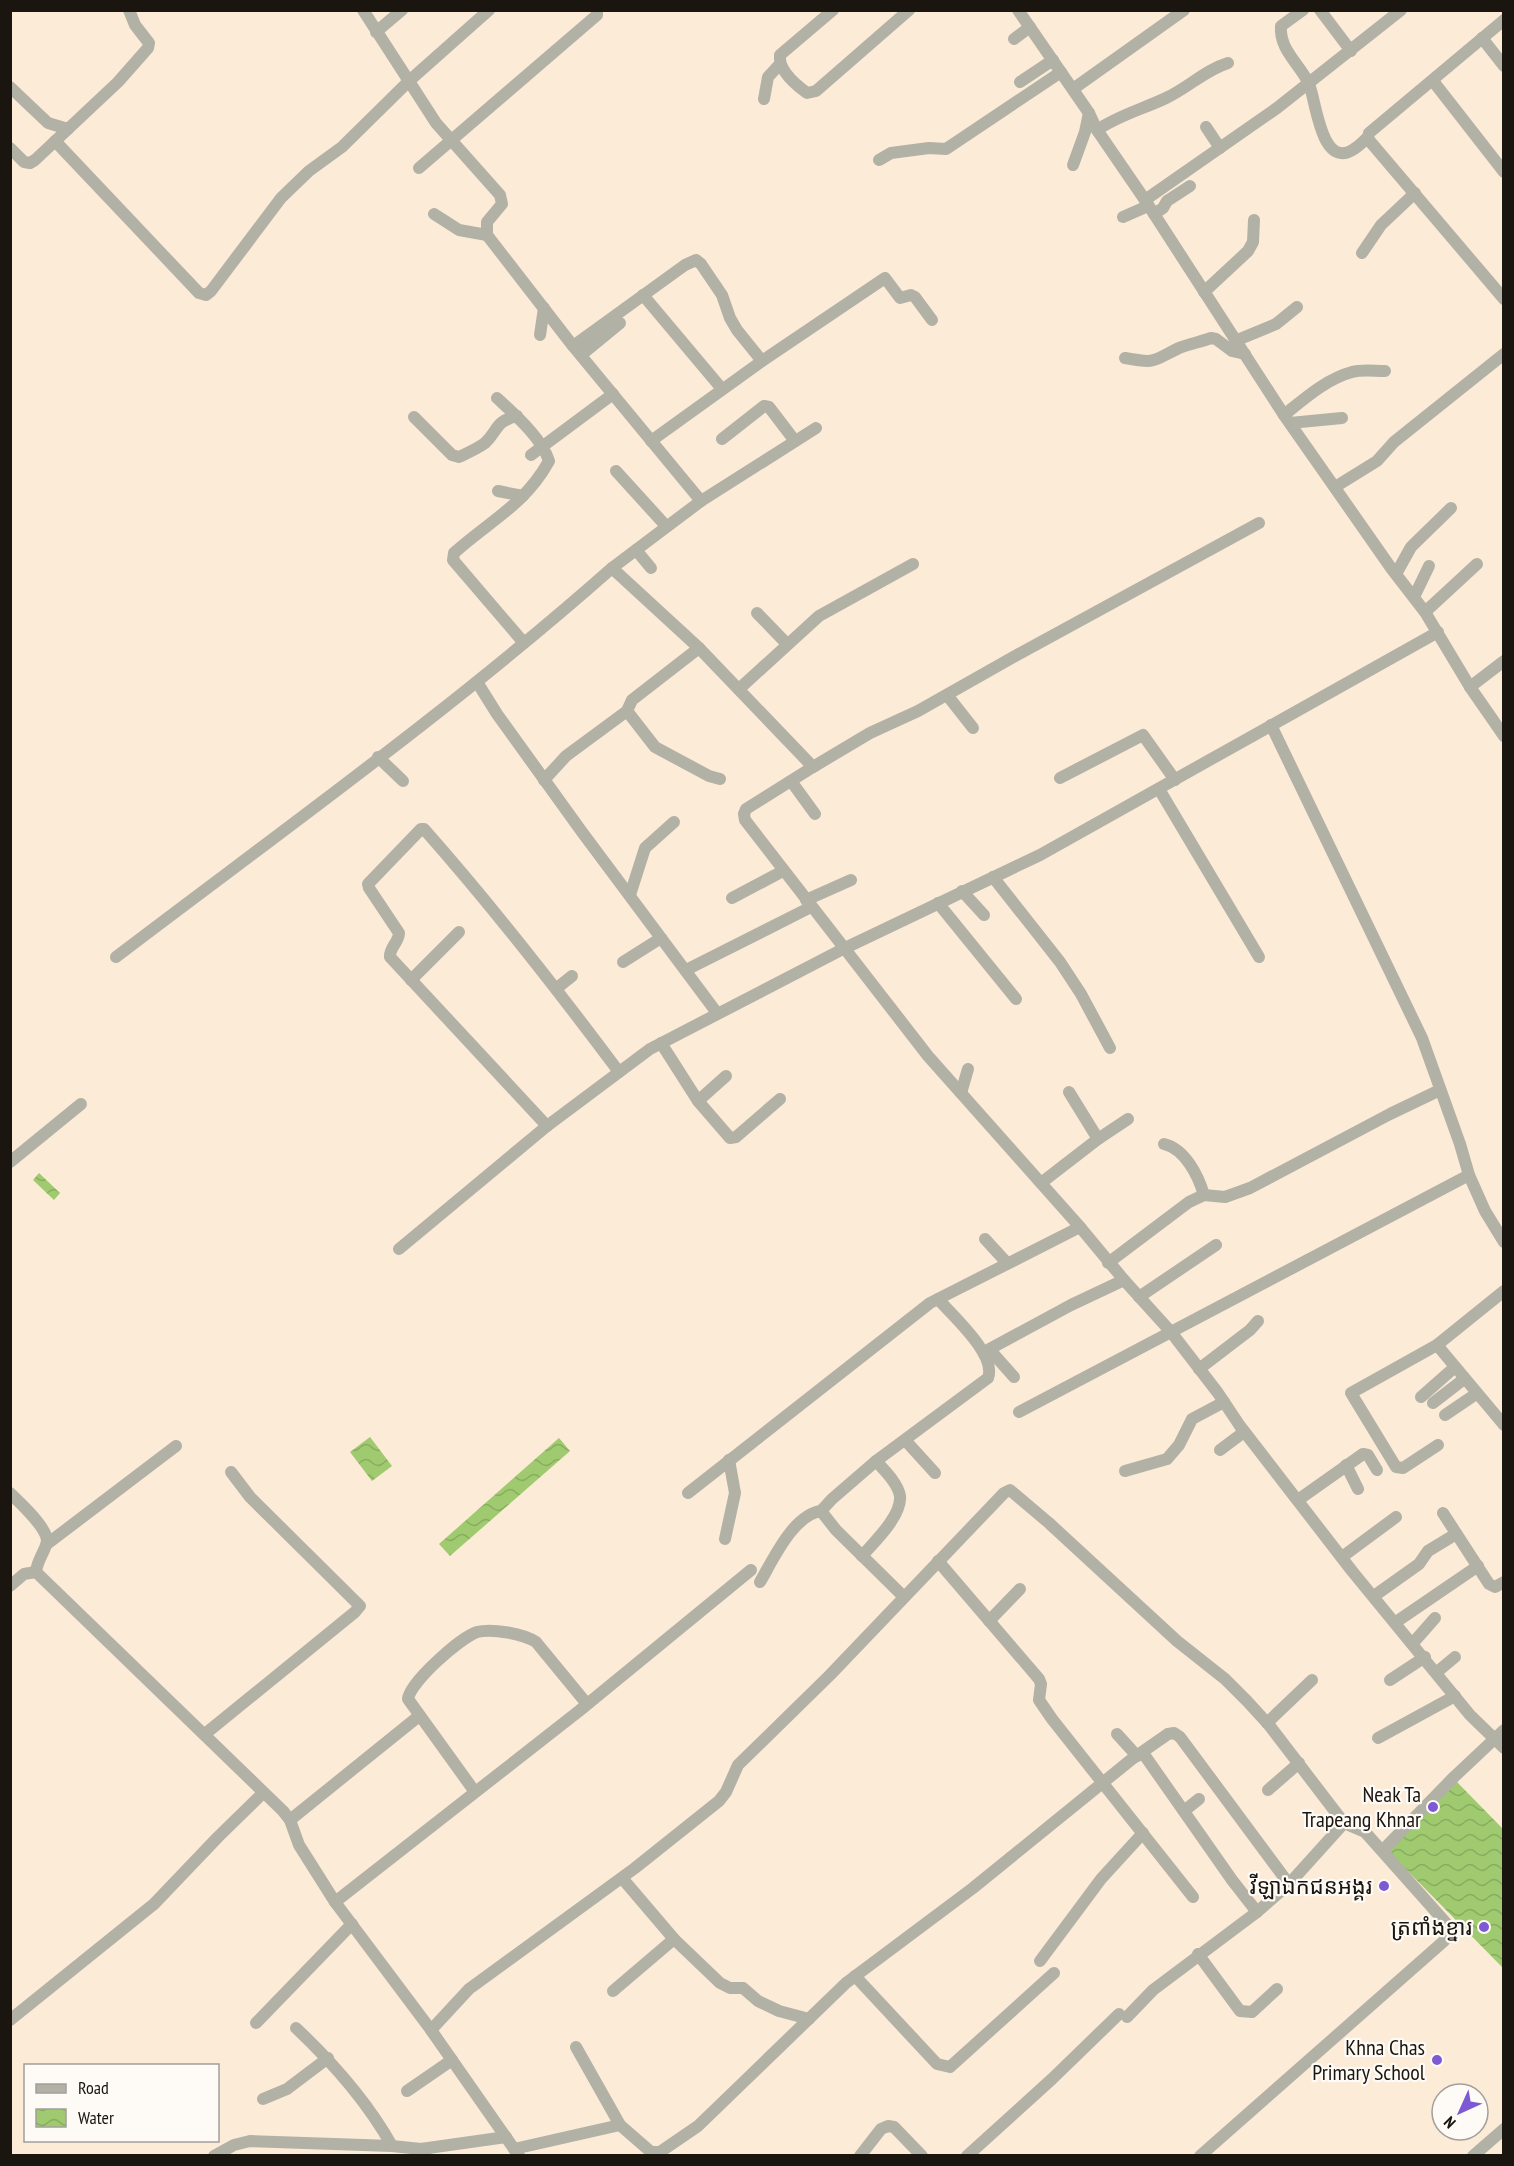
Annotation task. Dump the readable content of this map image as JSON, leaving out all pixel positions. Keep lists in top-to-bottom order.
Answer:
{
  "places": [
    "Neak Ta Trapeang Khnar",
    "វីឡាឯកជនអង្គរ",
    "ត្រពាំងខ្នារ",
    "Khna Chas Primary School"
  ],
  "legend": ["Road", "Water"],
  "north": "bottom left"
}
